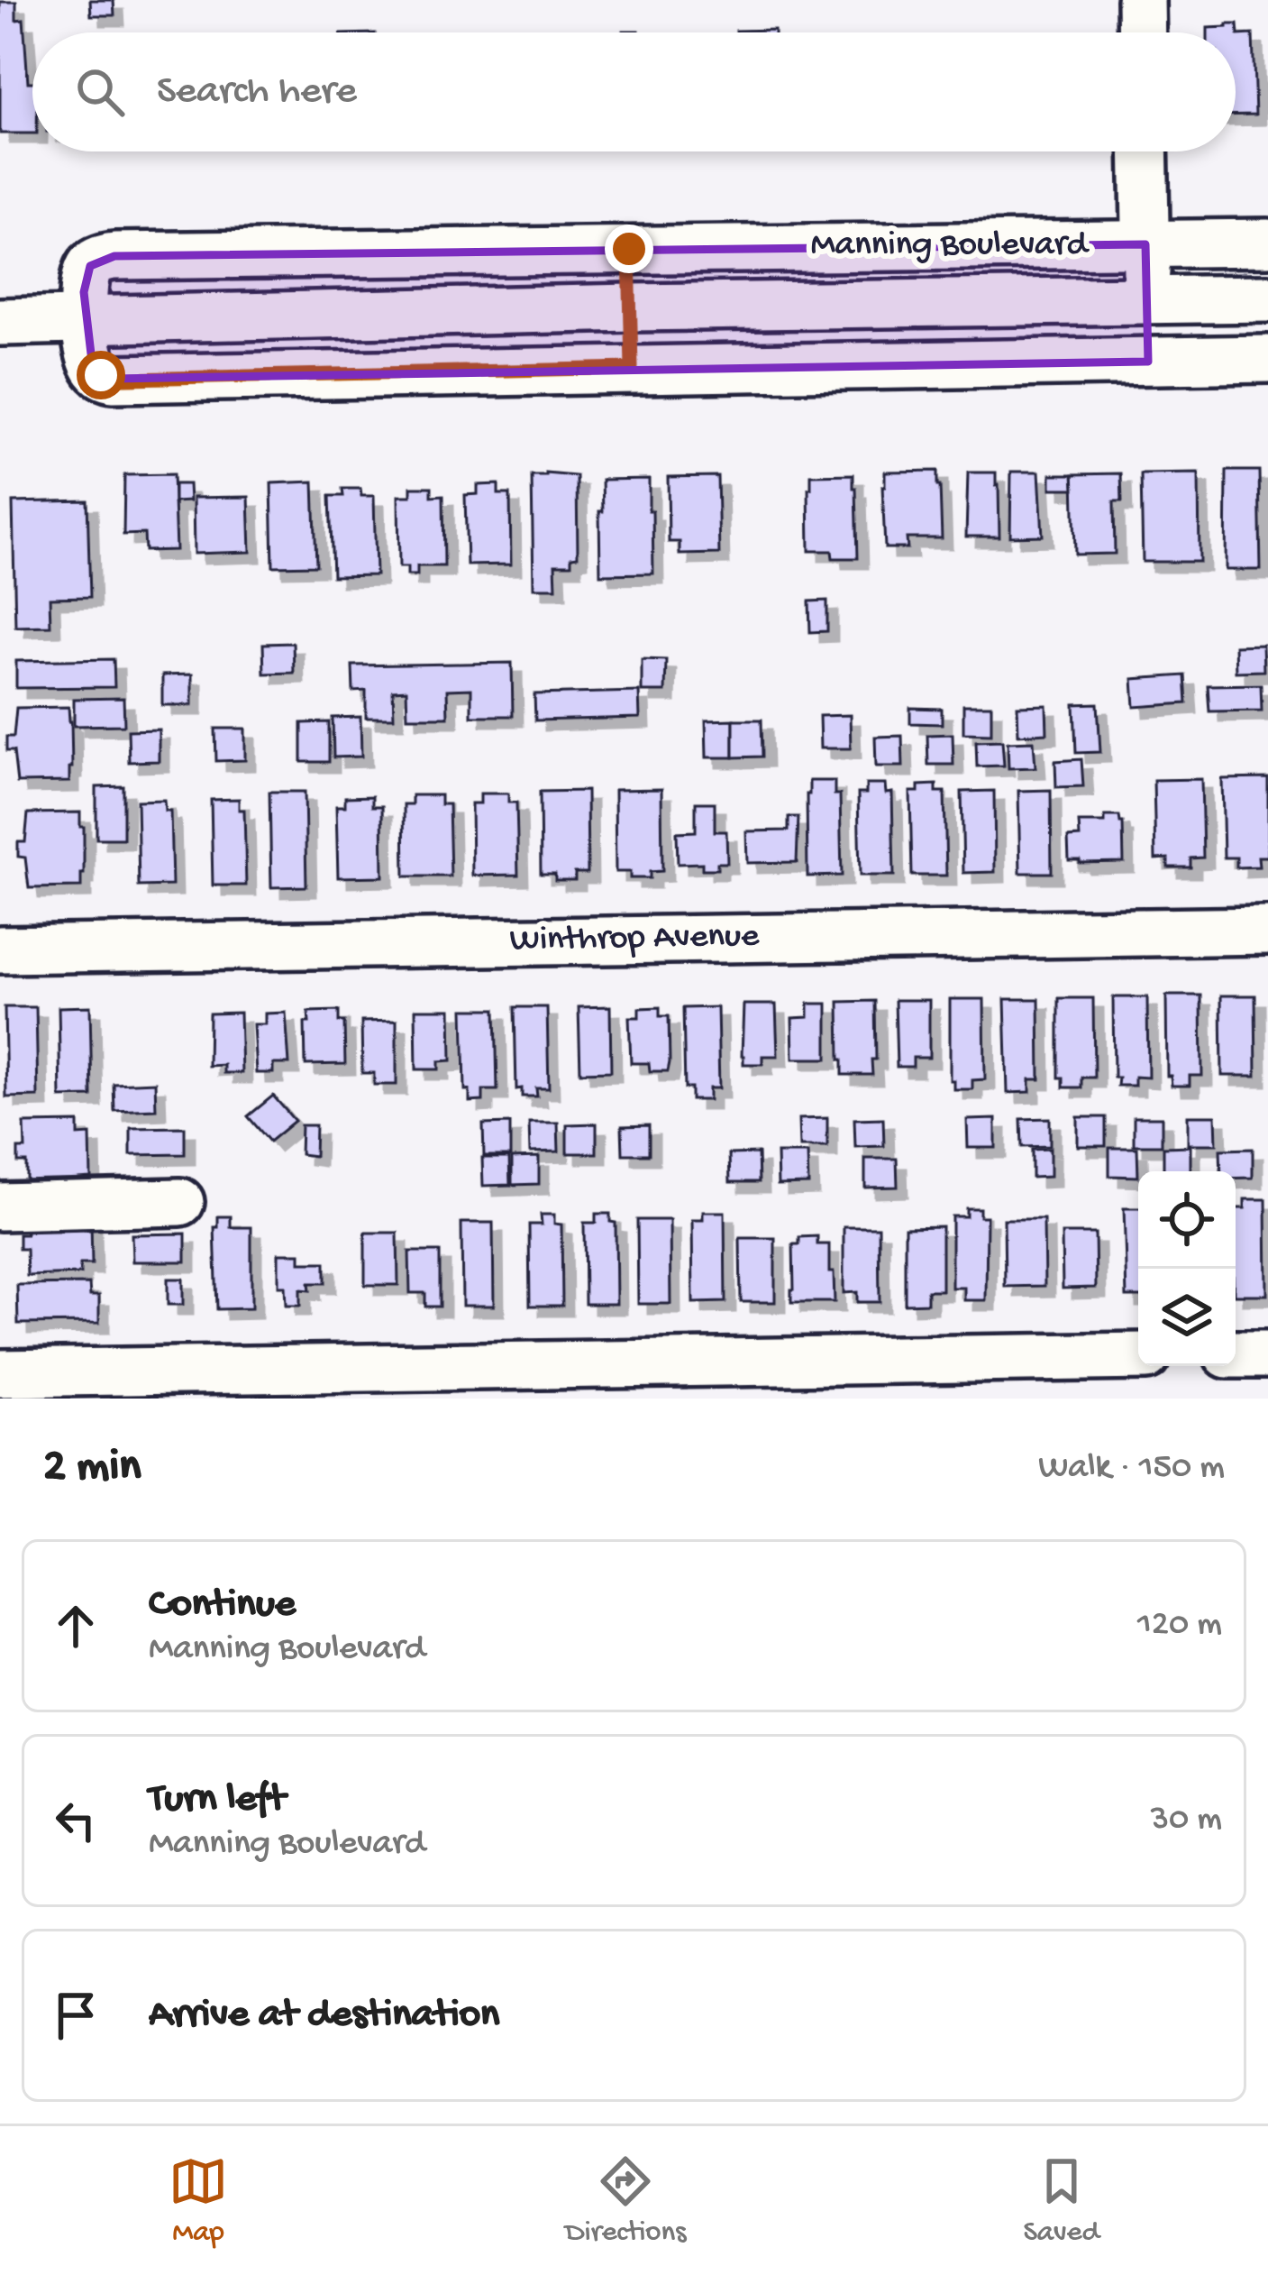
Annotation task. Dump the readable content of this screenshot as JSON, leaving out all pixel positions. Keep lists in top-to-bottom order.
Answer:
{
  "streets": {
    "street": ["Manning Boulevard", "Winthrop Avenue"]
  },
  "page": {
    "search": "Search here",
    "heading": ["2 min", "Walk · 150 m"],
    "list": [
      ["Continue", "Manning Boulevard", "120 m"],
      ["Turn left", "Manning Boulevard", "30 m"],
      "Arrive at destination"
    ],
    "nav": ["Map", "Directions", "Saved"]
  }
}
